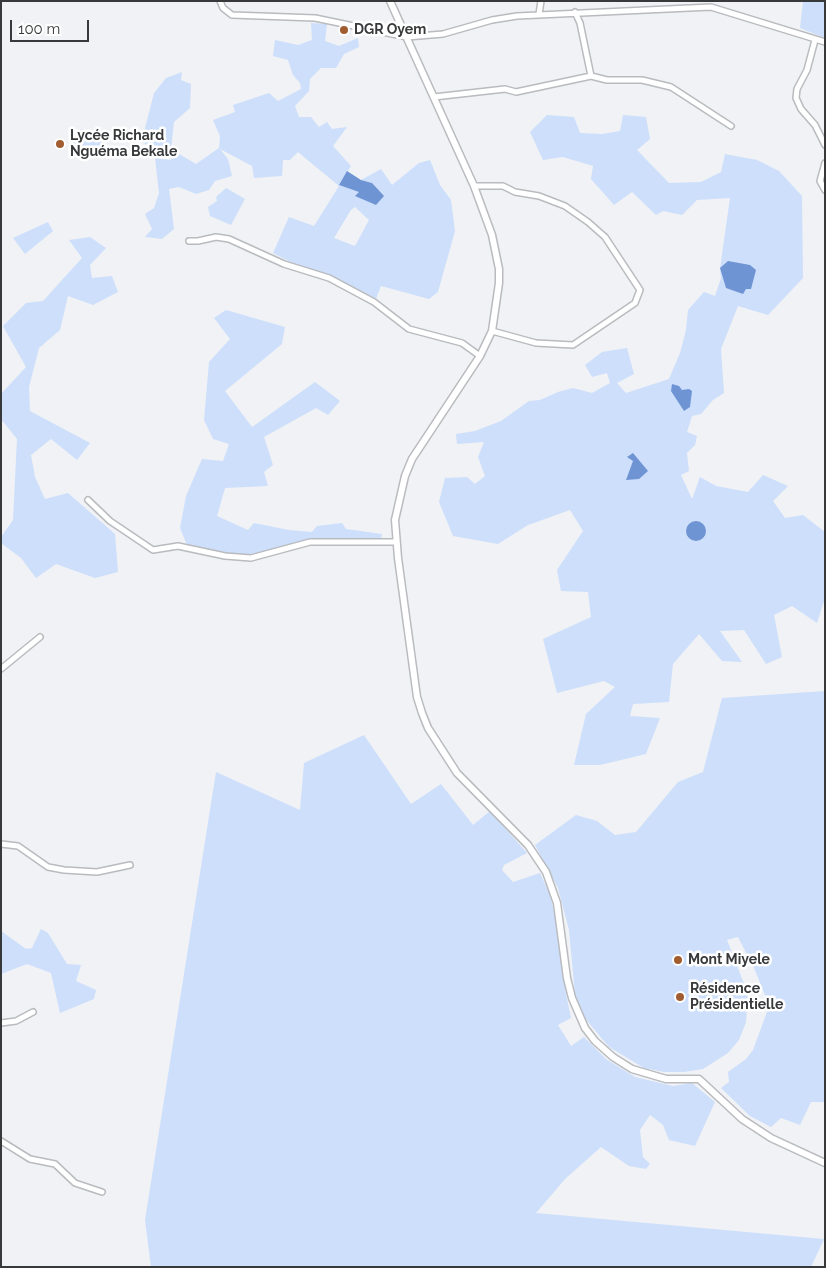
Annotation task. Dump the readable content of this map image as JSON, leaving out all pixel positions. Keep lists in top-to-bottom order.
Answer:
{
  "places": [
    "DGR Oyem",
    "Lycée Richard Nguéma Bekale",
    "Mont Miyele",
    "Résidence Présidentielle"
  ],
  "scale_bar": "100 m"
}
